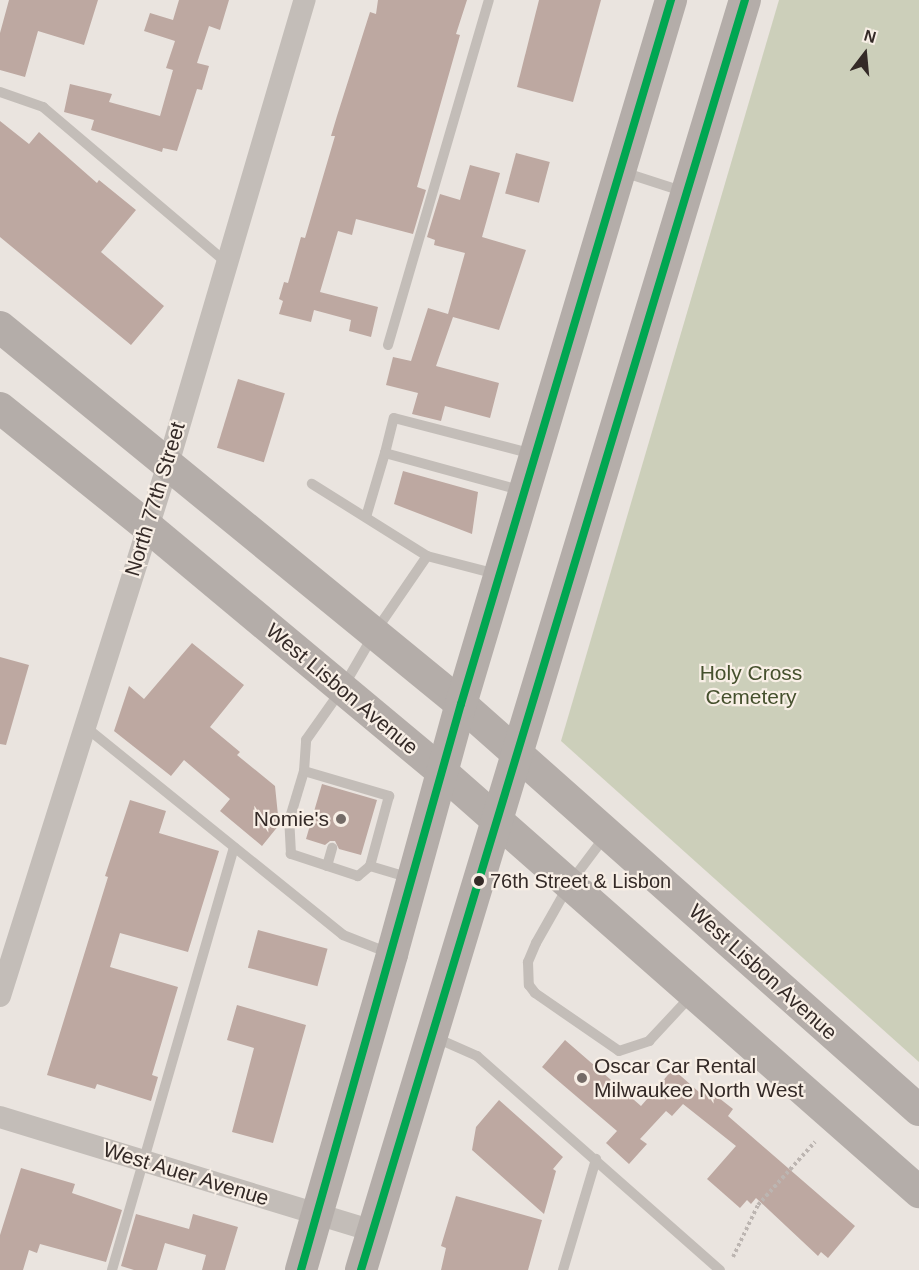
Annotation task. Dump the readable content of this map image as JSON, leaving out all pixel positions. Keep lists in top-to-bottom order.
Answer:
{
  "streets": {
    "main road": ["West Lisbon Avenue"],
    "street": ["North 77th Street", "West Auer Avenue"]
  },
  "crossings": [
    ["North 77th Street", "West Lisbon Avenue"]
  ],
  "parks": ["Holy Cross Cemetery"],
  "places": ["Nomie's", "76th Street & Lisbon", "Oscar Car Rental Milwaukee North West"],
  "north": "top"
}
